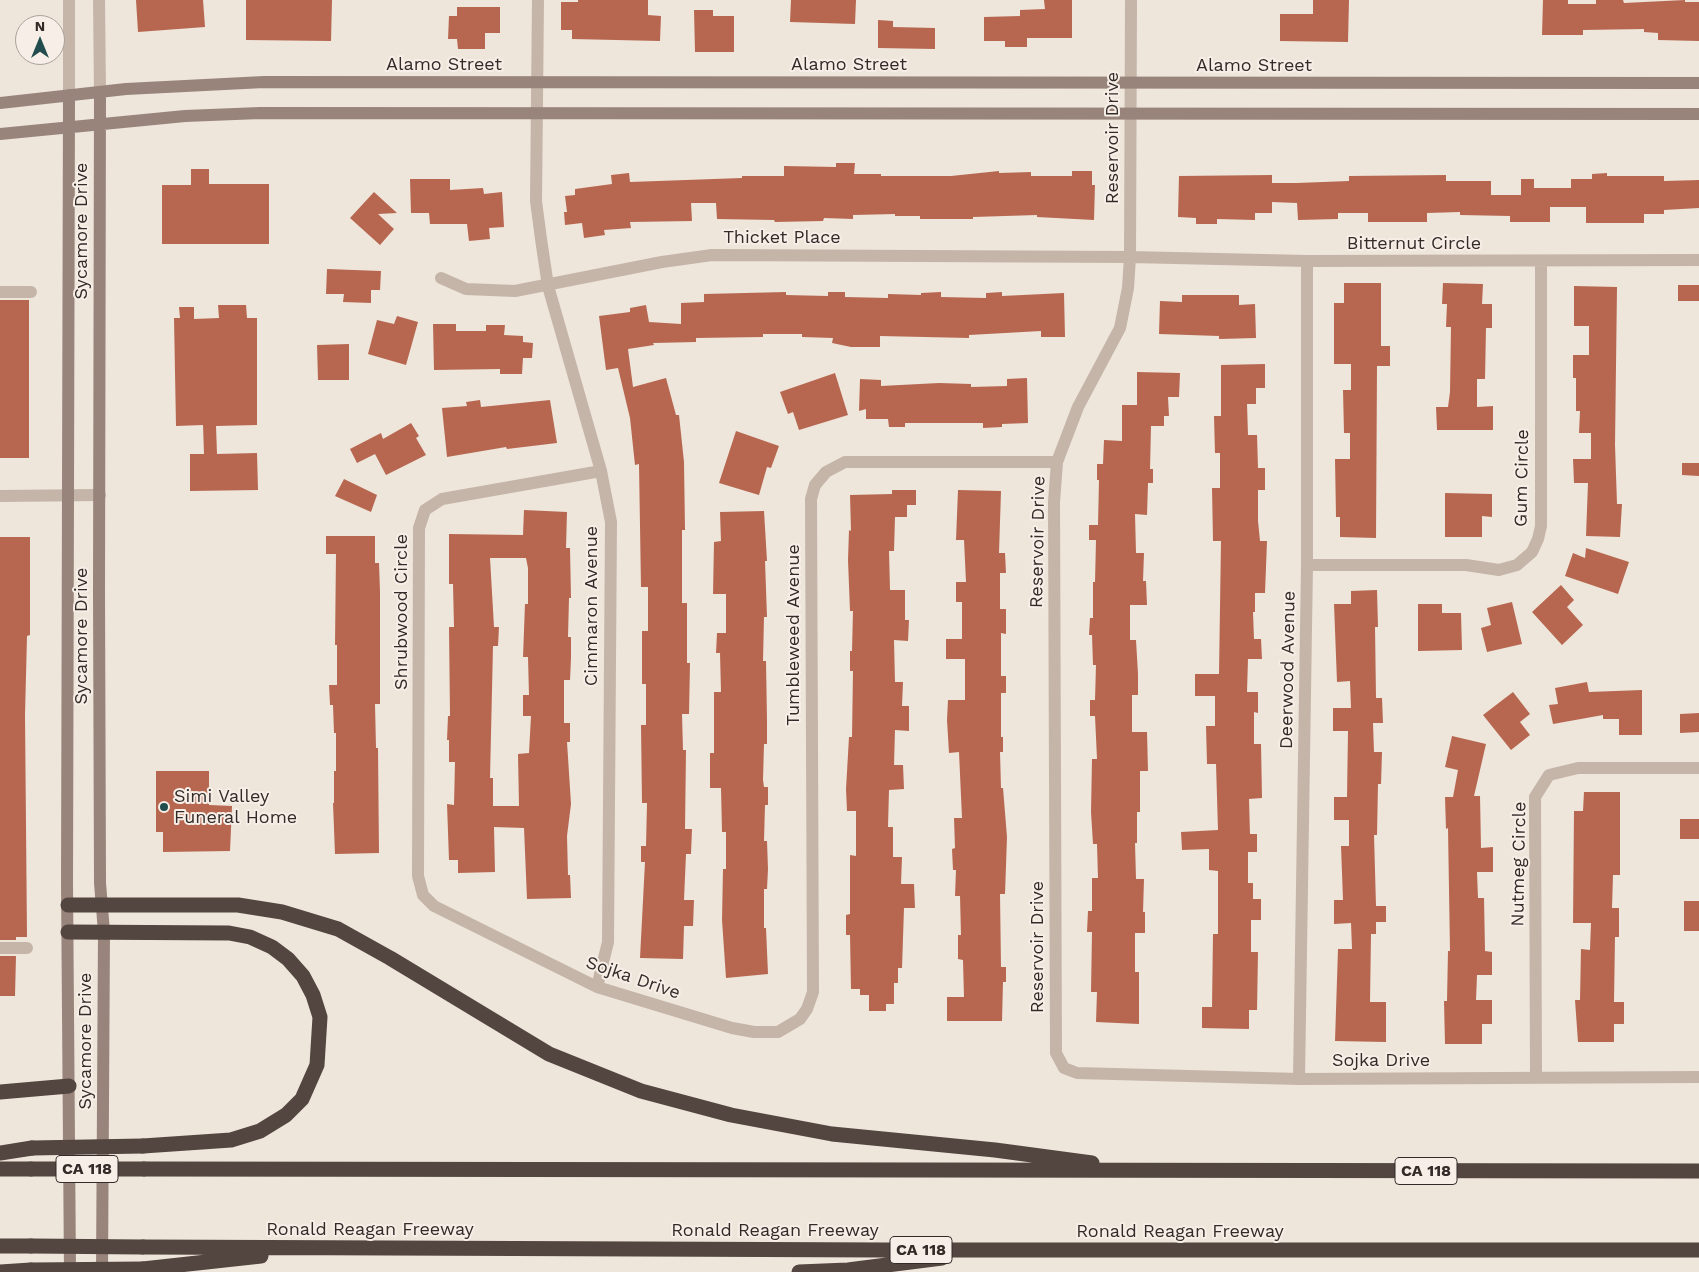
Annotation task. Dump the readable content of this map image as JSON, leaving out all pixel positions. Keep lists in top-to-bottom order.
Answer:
{
  "streets": {
    "highway": ["CA 118", "Ronald Reagan Freeway"],
    "main road": ["Alamo Street", "Sycamore Drive"],
    "street": [
      "Reservoir Drive",
      "Thicket Place",
      "Bitternut Circle",
      "Gum Circle",
      "Cimmaron Avenue",
      "Shrubwood Circle",
      "Tumbleweed Avenue",
      "Deerwood Avenue",
      "Nutmeg Circle",
      "Sojka Drive"
    ]
  },
  "crossings": [
    ["Alamo Street", "Reservoir Drive"],
    ["Alamo Street", "Sycamore Drive"],
    ["Alamo Street", "Cimmaron Avenue"],
    ["Reservoir Drive", "Thicket Place"],
    ["Reservoir Drive", "Bitternut Circle"],
    ["Reservoir Drive", "Tumbleweed Avenue"],
    ["Reservoir Drive", "Sojka Drive"],
    ["Thicket Place", "Bitternut Circle"],
    ["Thicket Place", "Cimmaron Avenue"],
    ["Bitternut Circle", "Gum Circle"],
    ["Bitternut Circle", "Deerwood Avenue"],
    ["Gum Circle", "Deerwood Avenue"],
    ["Cimmaron Avenue", "Shrubwood Circle"],
    ["Cimmaron Avenue", "Sojka Drive"],
    ["Shrubwood Circle", "Sojka Drive"],
    ["Tumbleweed Avenue", "Sojka Drive"],
    ["Deerwood Avenue", "Sojka Drive"],
    ["Nutmeg Circle", "Sojka Drive"]
  ],
  "places": ["Simi Valley Funeral Home"],
  "north": "top"
}
